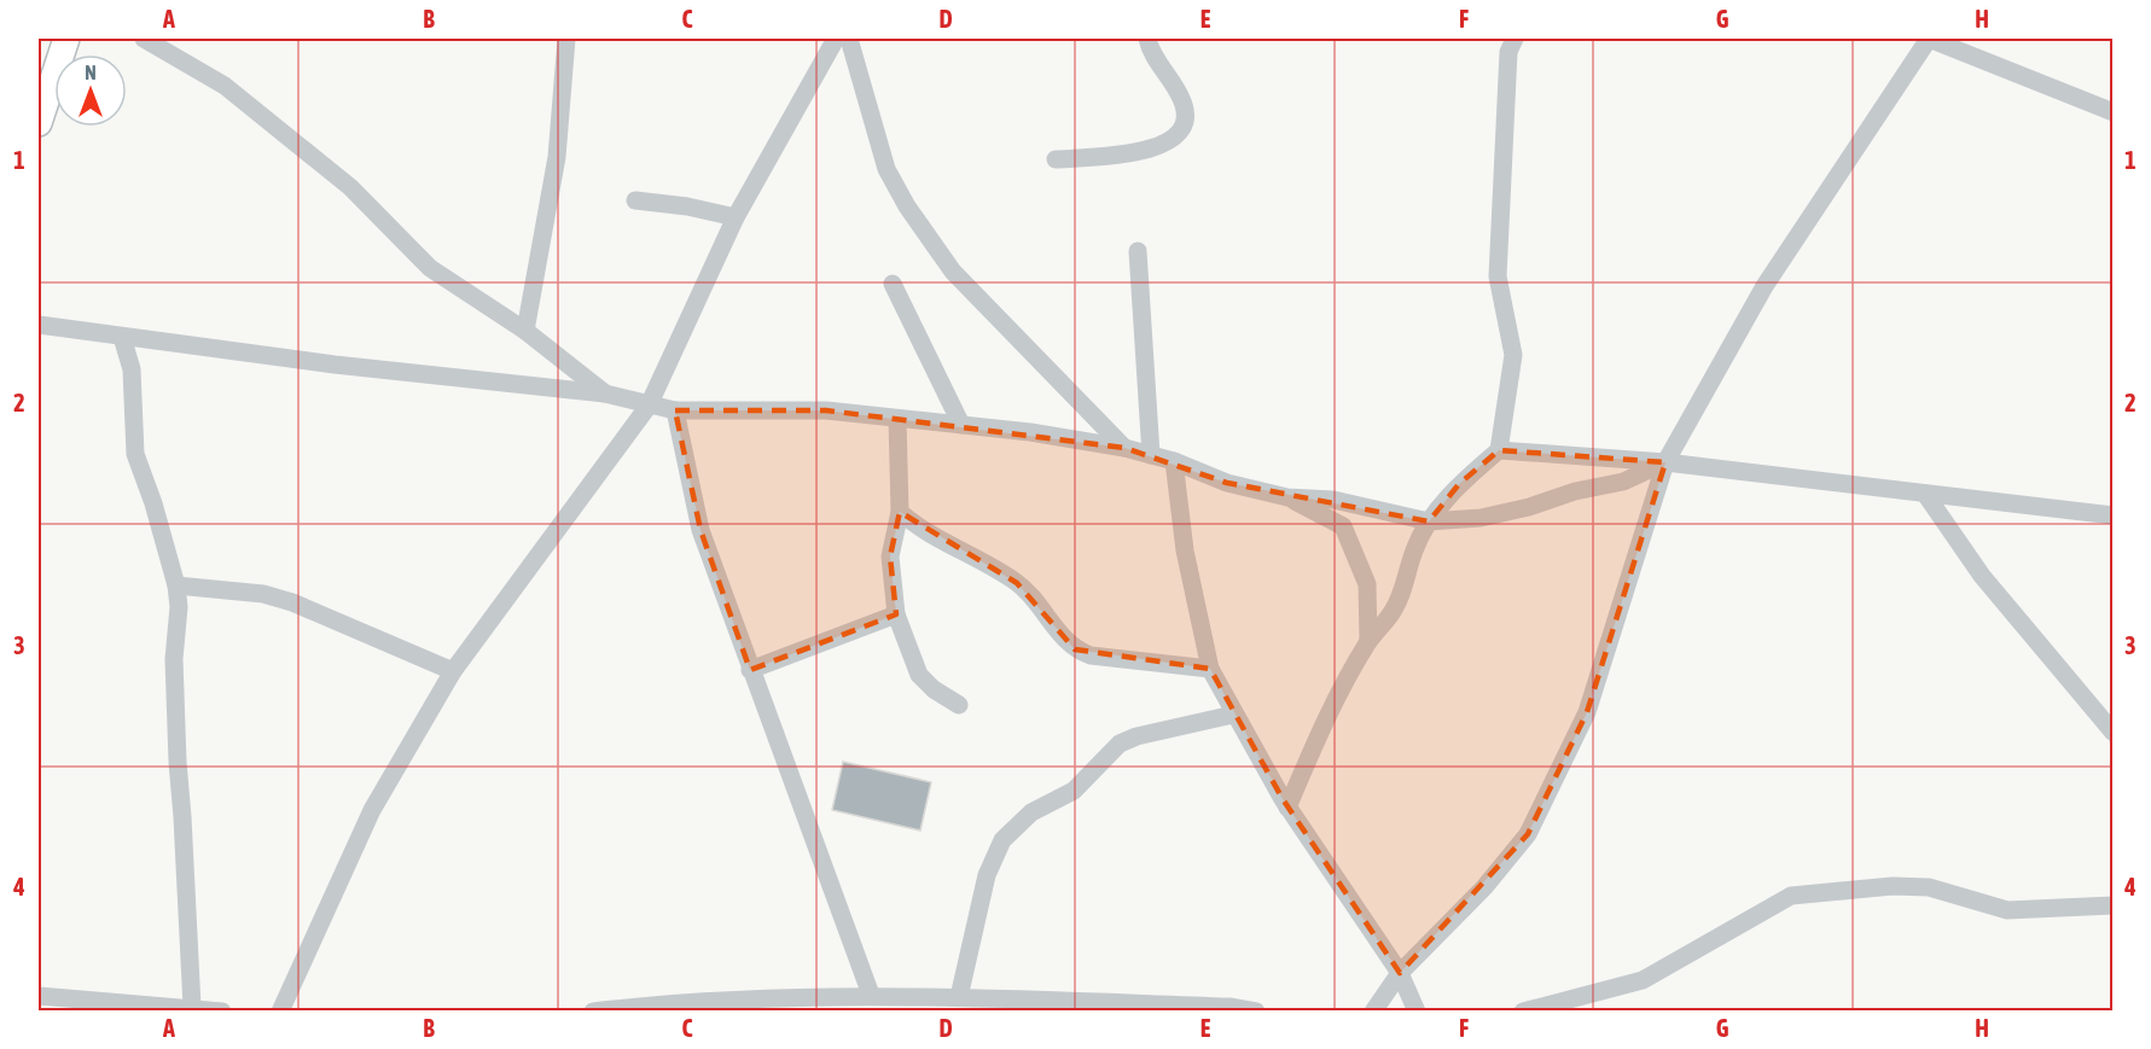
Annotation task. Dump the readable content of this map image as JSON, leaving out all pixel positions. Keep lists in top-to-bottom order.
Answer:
{
  "north": "top",
  "grid": {
    "columns": [
      "A",
      "B",
      "C",
      "D",
      "E",
      "F",
      "G",
      "H"
    ],
    "rows": [
      "1",
      "2",
      "3",
      "4"
    ]
  }
}
